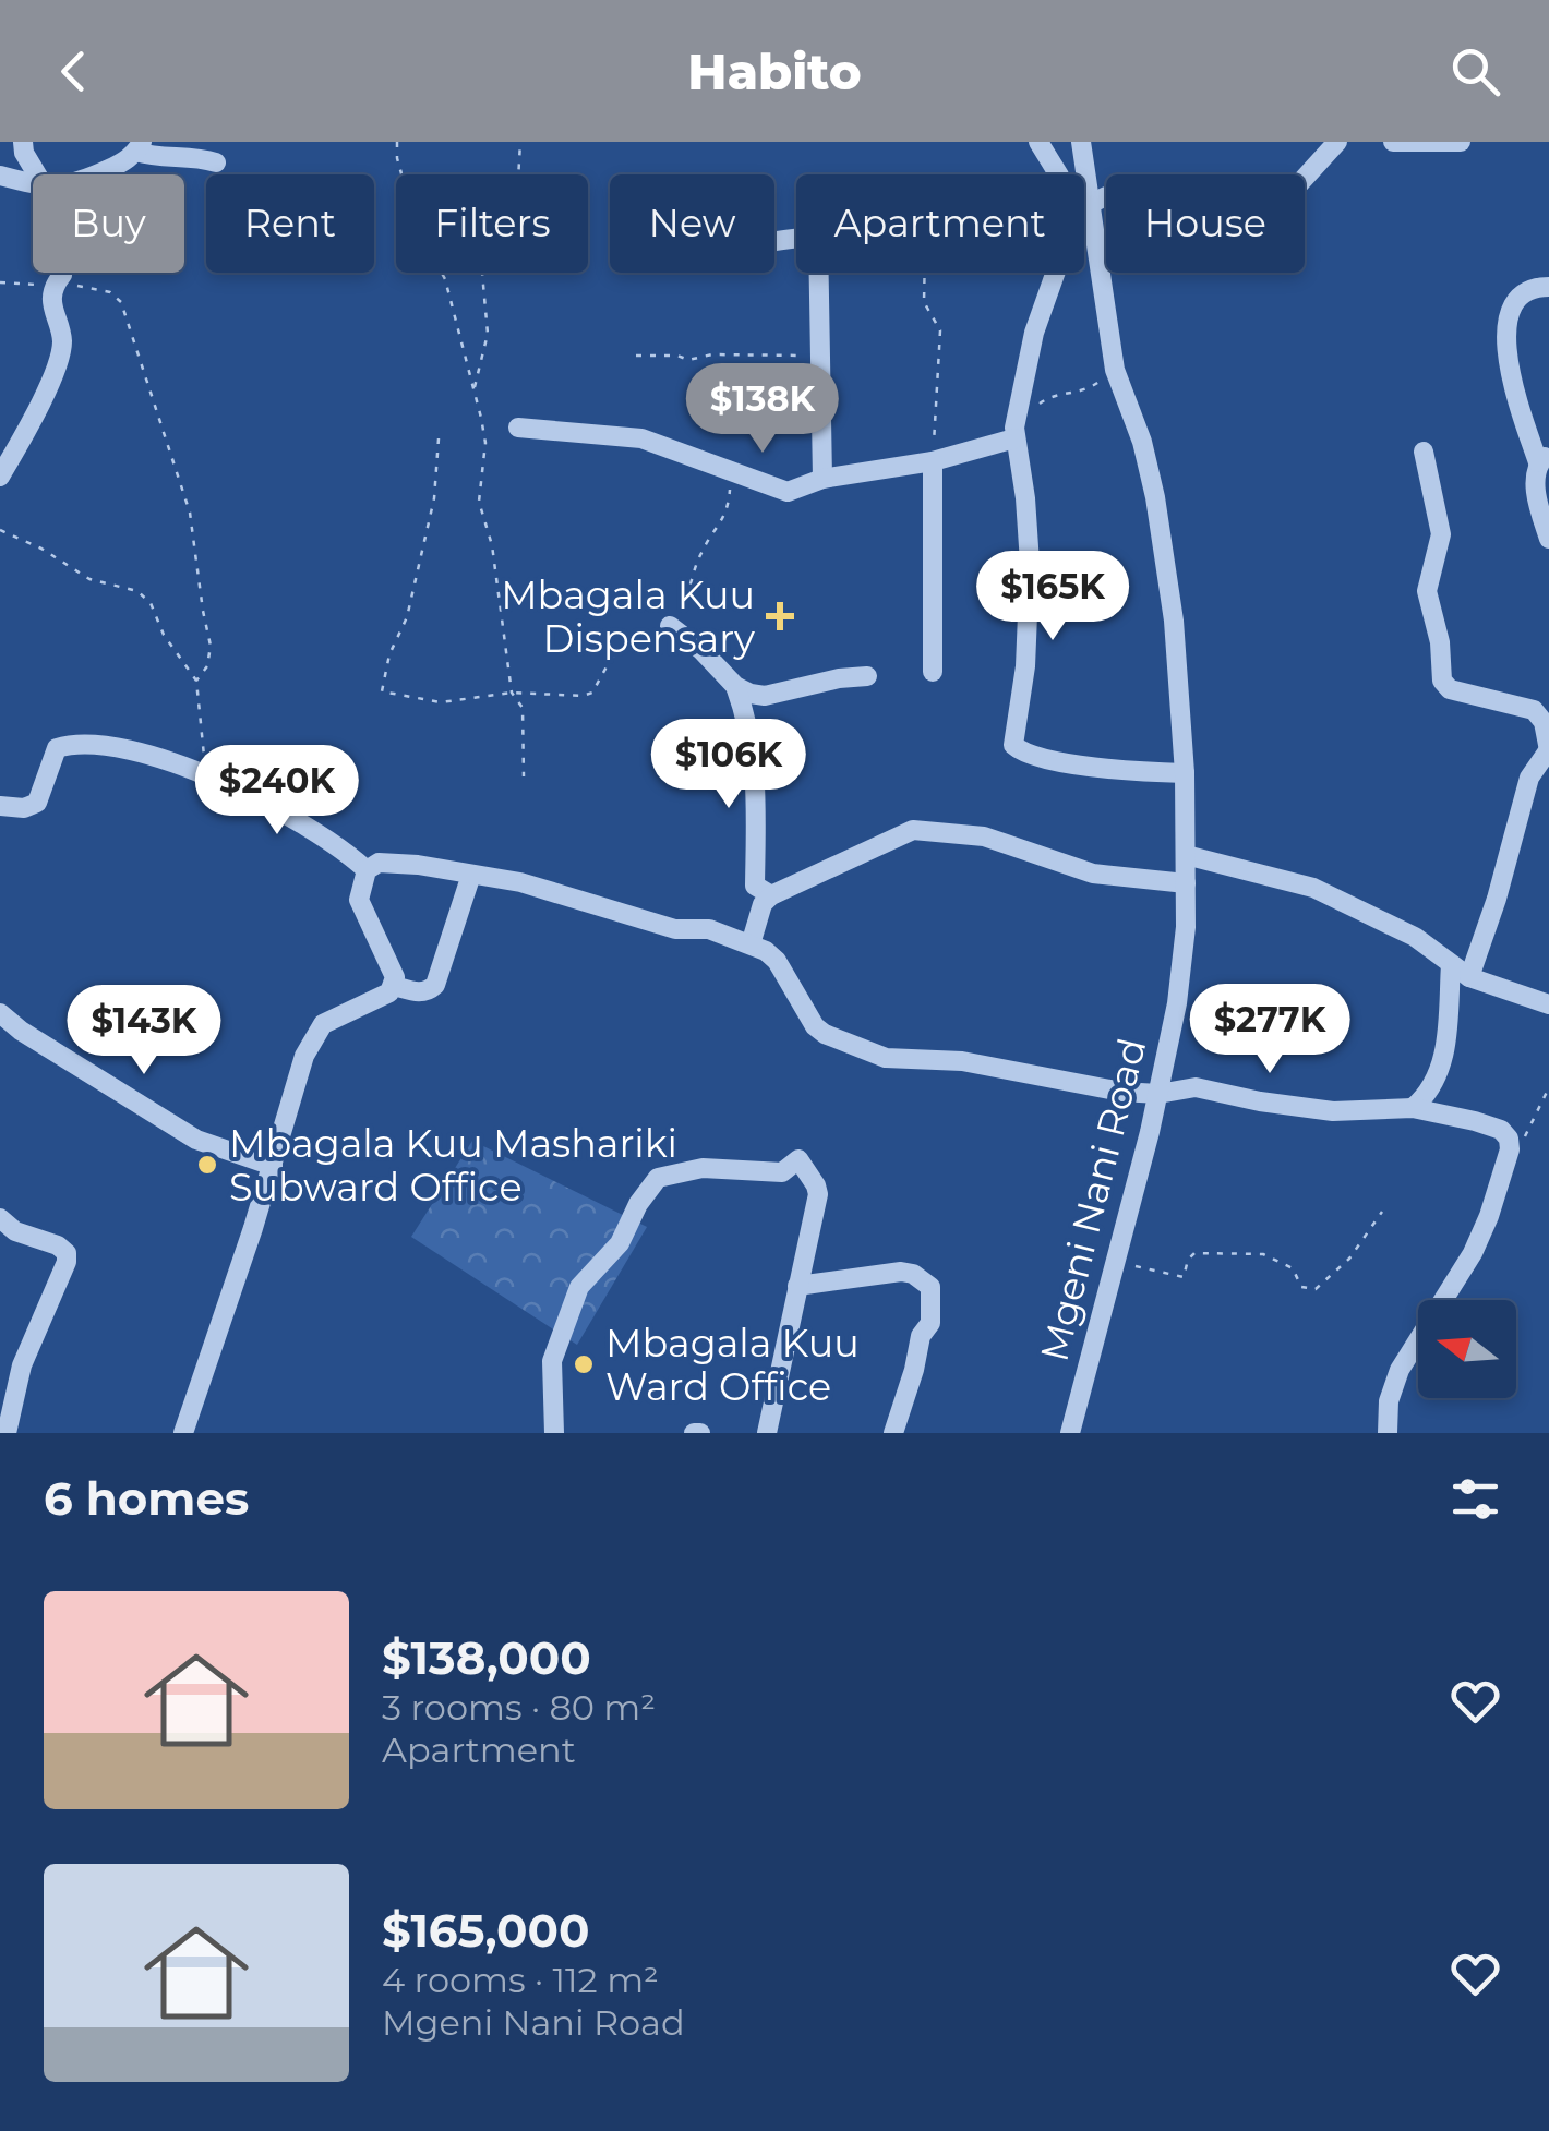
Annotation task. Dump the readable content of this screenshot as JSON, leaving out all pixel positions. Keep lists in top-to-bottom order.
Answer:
{
  "streets": {
    "street": ["Mgeni Nani Road"]
  },
  "places": {
    "health": ["Mbagala Kuu Dispensary"],
    "other": ["Mbagala Kuu Mashariki Subward Office", "Mbagala Kuu Ward Office"]
  },
  "north": "left",
  "page": {
    "header": "Habito",
    "chip": [
      "Buy",
      "Rent",
      "Filters",
      "New",
      "Apartment",
      "House"
    ],
    "price": [
      "$138K",
      "$165K",
      "$106K",
      "$240K",
      "$277K",
      "$143K"
    ],
    "heading": "6 homes",
    "list": [
      {
        "name": "$138,000",
        "note": "3 rooms · 80 m² · Apartment"
      },
      {
        "name": "$165,000",
        "note": "4 rooms · 112 m² · Mgeni Nani Road"
      }
    ]
  }
}
